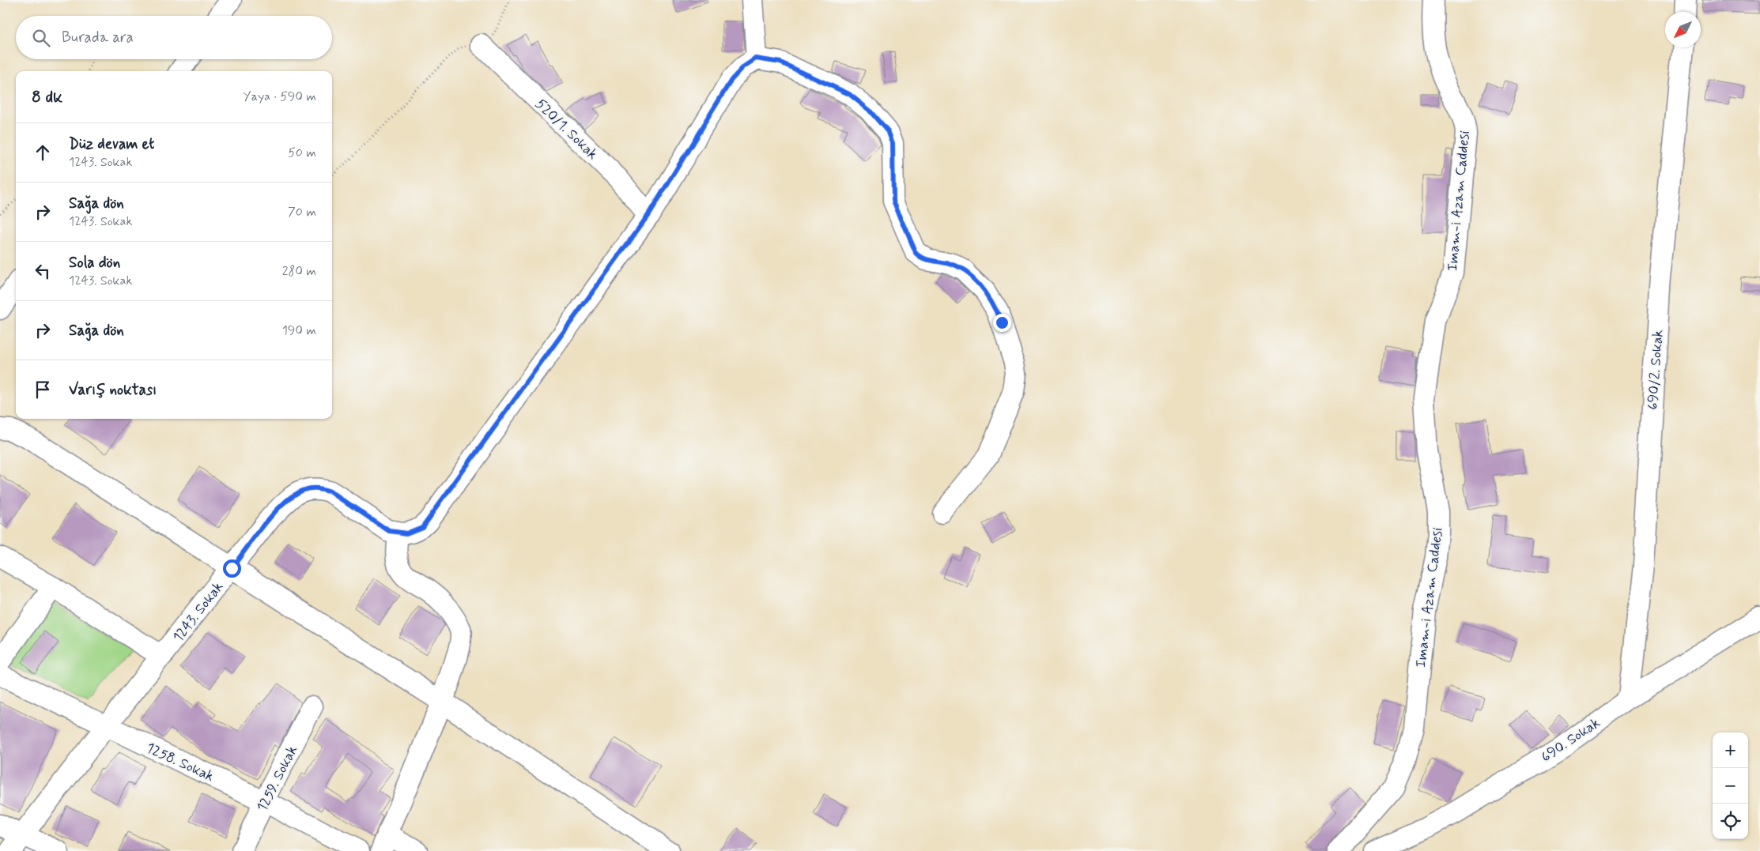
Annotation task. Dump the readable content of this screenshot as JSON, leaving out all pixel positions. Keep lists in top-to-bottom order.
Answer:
{
  "streets": {
    "street": [
      "520/1. Sokak",
      "Imam-i Azam Caddesi",
      "690/2. Sokak",
      "1243. Sokak",
      "690. Sokak",
      "1258. Sokak",
      "1259. Sokak"
    ]
  },
  "crossings": [
    ["690/2. Sokak", "690. Sokak"],
    ["1243. Sokak", "1258. Sokak"],
    ["1258. Sokak", "1259. Sokak"]
  ],
  "north": "bottom left",
  "page": {
    "search": "Burada ara",
    "heading": ["8 dk", "Yaya · 590 m"],
    "list": [
      ["Düz devam et", "1243. Sokak", "50 m"],
      ["Sağa dön", "1243. Sokak", "70 m"],
      ["Sola dön", "1243. Sokak", "280 m"],
      ["Sağa dön", "190 m"],
      "Varış noktası"
    ],
    "map_buttons": ["+", "−"]
  }
}
